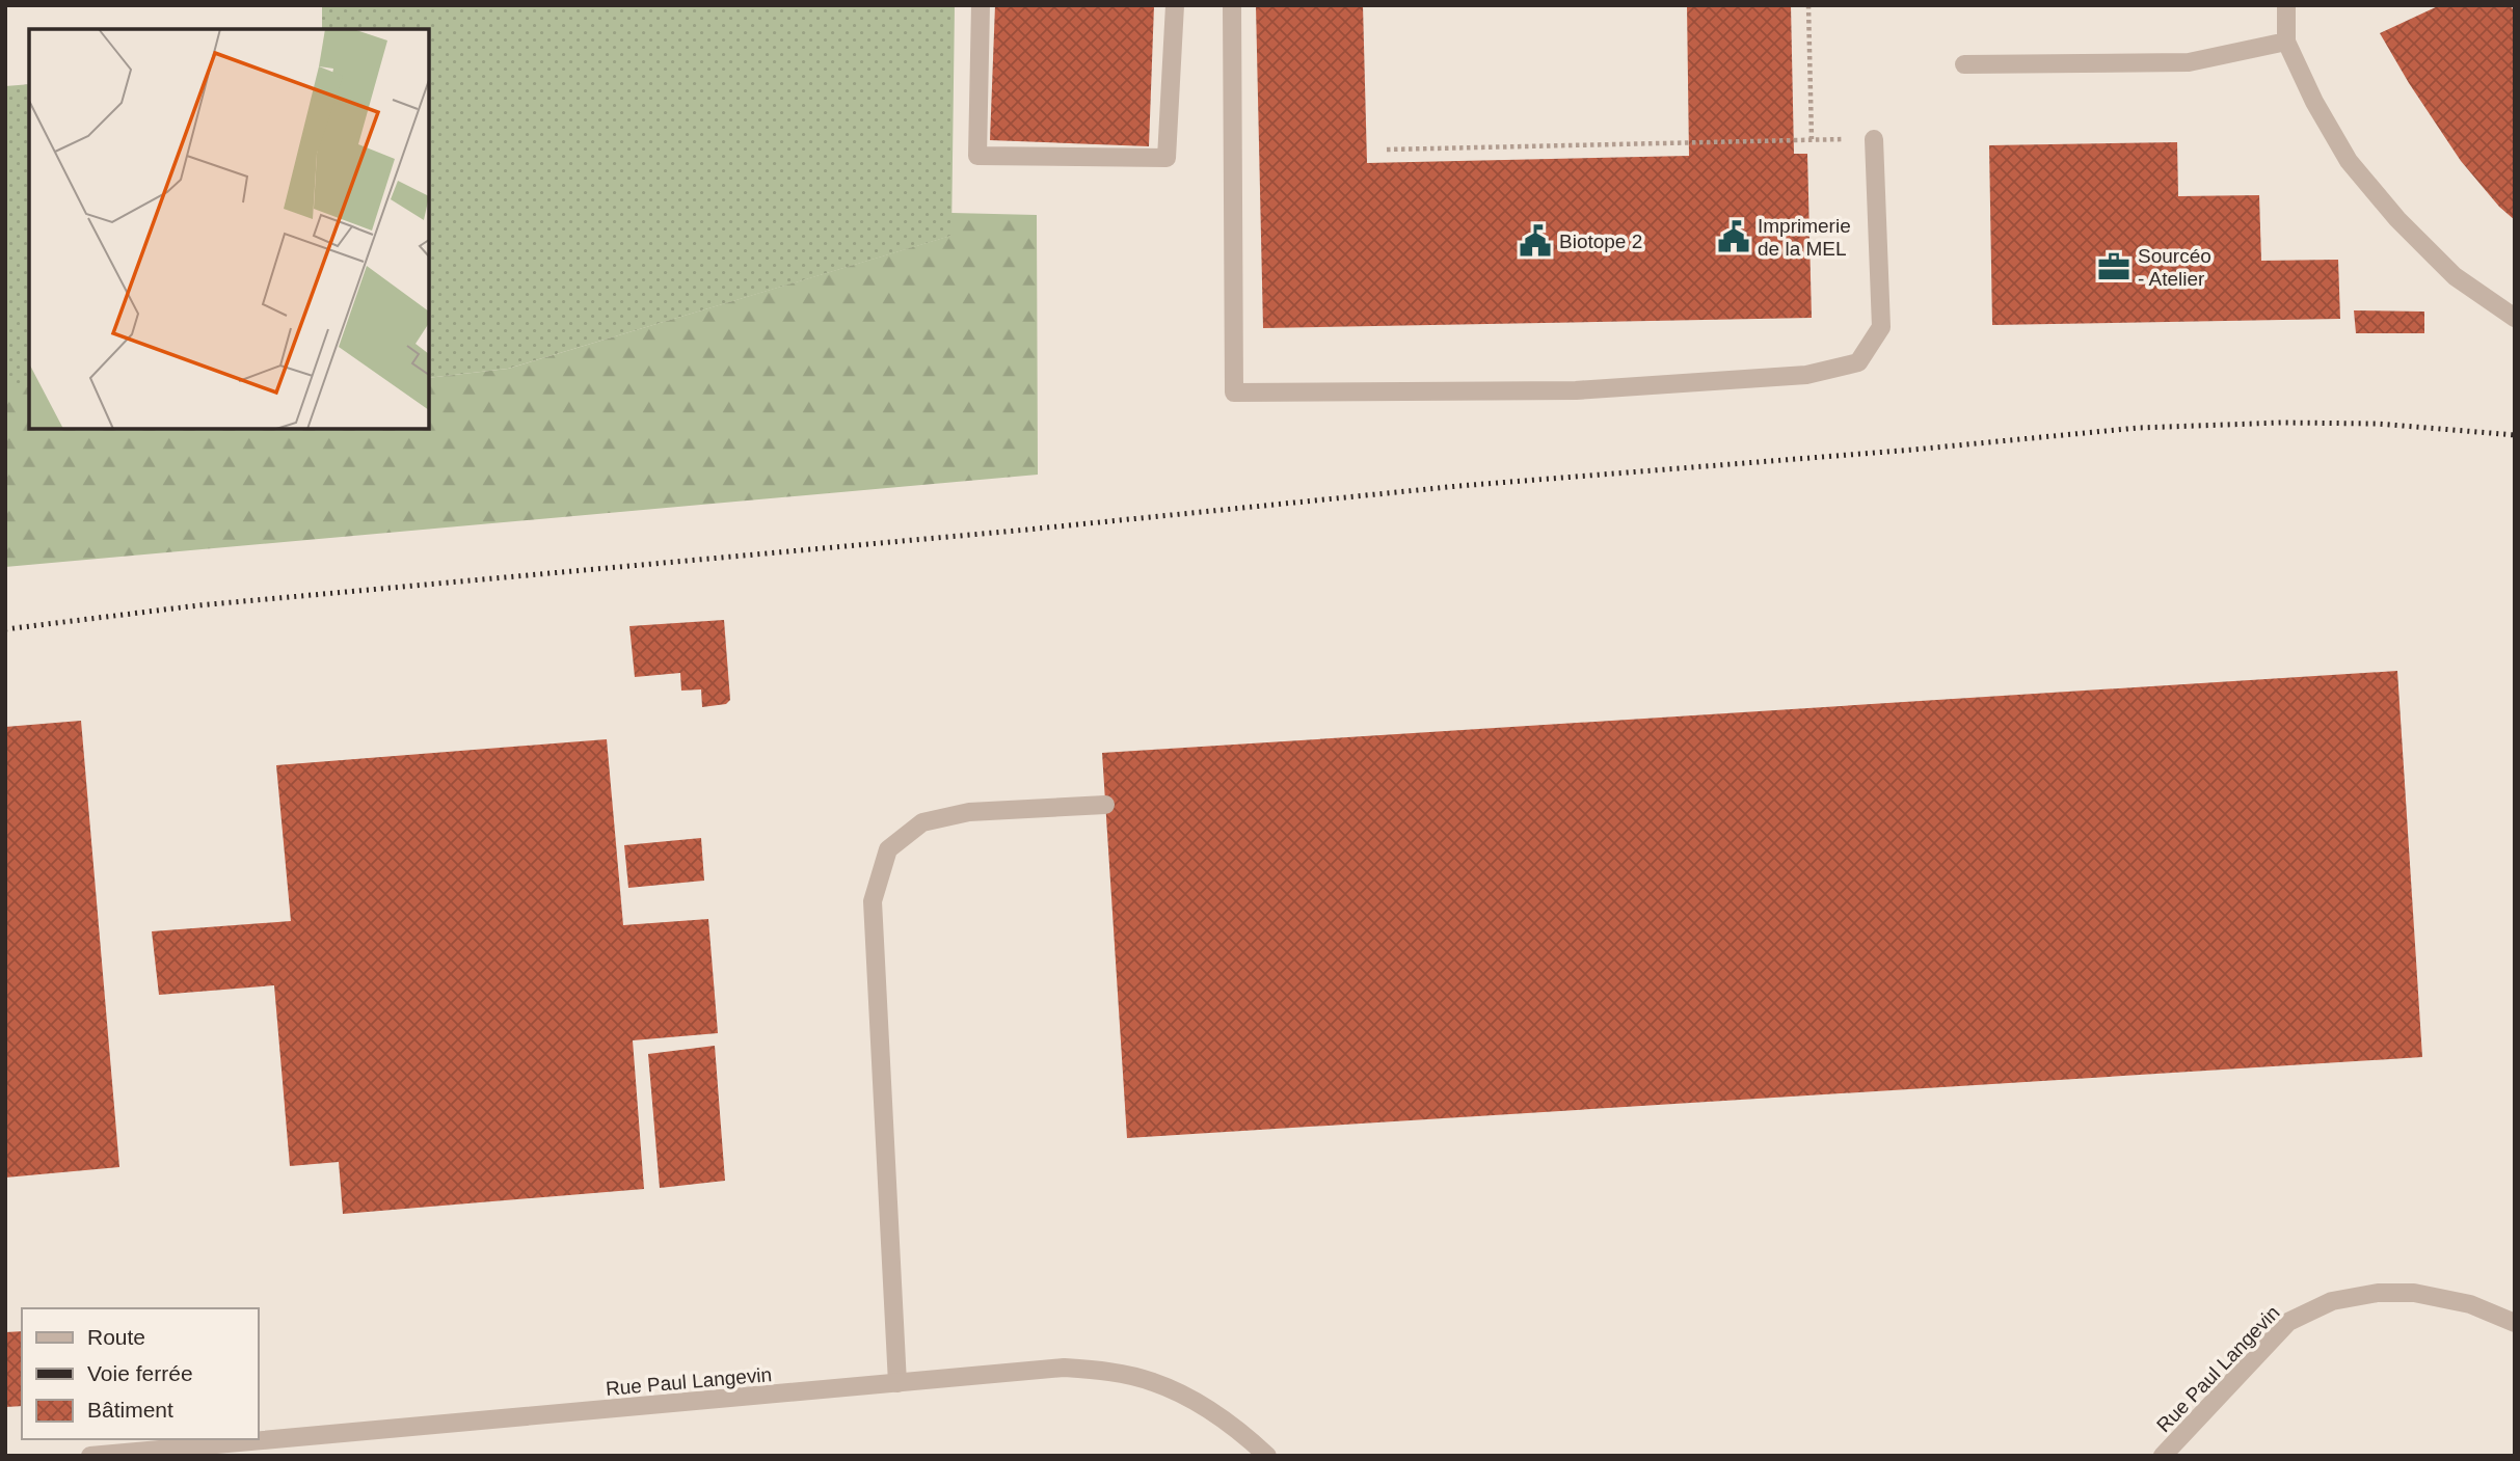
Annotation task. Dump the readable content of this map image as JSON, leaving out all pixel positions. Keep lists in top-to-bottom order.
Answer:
{
  "streets": {
    "street": ["Rue Paul Langevin"]
  },
  "places": {
    "public building": ["Imprimerie de la MEL", "Biotope 2"],
    "office": ["Sourcéo - Atelier"]
  },
  "legend": ["Route", "Voie ferrée", "Bâtiment"]
}
